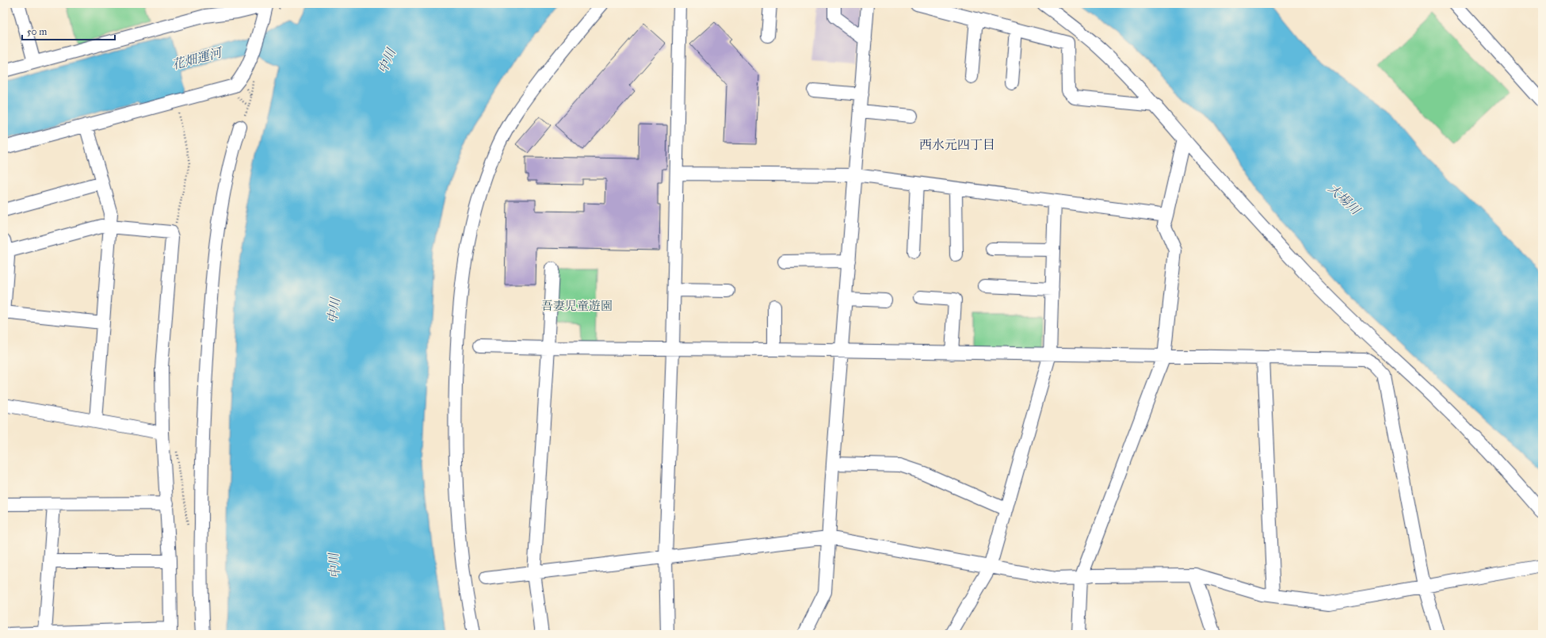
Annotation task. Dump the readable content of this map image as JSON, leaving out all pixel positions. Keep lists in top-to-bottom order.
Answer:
{
  "districts": ["西水元四丁目"],
  "water": ["花畑運河", "中川", "大場川"],
  "parks": ["吾妻児童遊園"],
  "scale_bar": "50 m"
}
